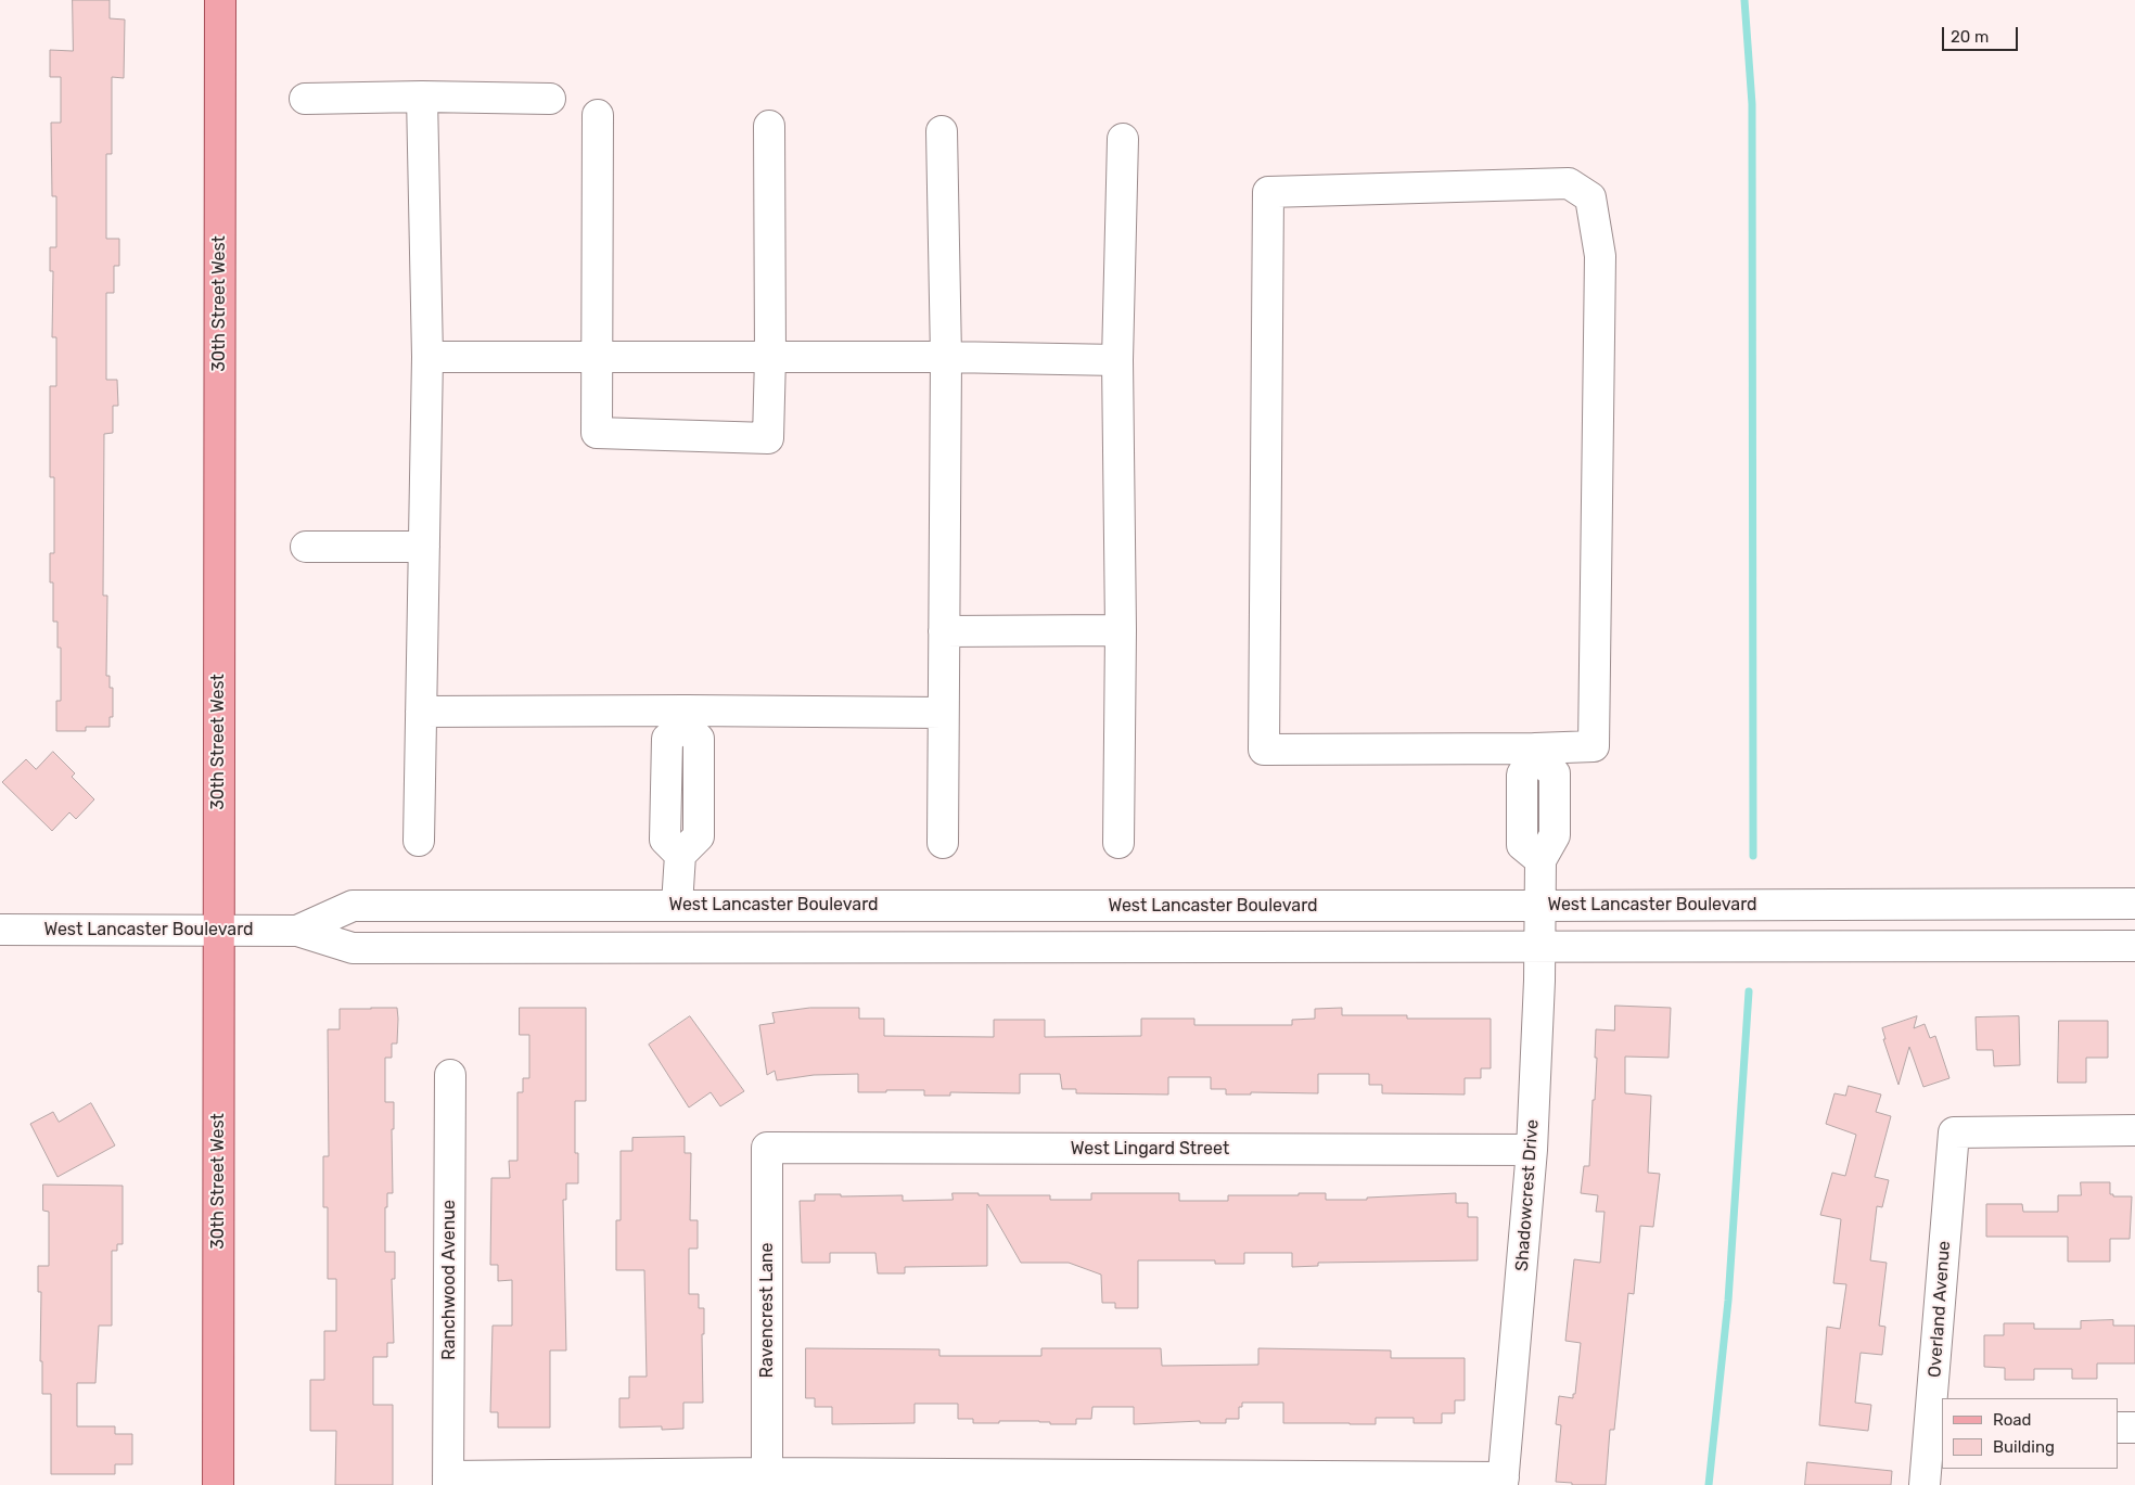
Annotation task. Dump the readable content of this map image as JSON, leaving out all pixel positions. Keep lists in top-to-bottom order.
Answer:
{
  "streets": {
    "main road": ["30th Street West"],
    "street": [
      "West Lancaster Boulevard",
      "West Lingard Street",
      "Shadowcrest Drive",
      "Ranchwood Avenue",
      "Overland Avenue",
      "Ravencrest Lane"
    ]
  },
  "crossings": [
    ["30th Street West", "West Lancaster Boulevard"],
    ["West Lancaster Boulevard", "Shadowcrest Drive"],
    ["West Lingard Street", "Shadowcrest Drive"],
    ["West Lingard Street", "Ravencrest Lane"]
  ],
  "legend": ["Road", "Building"],
  "scale_bar": "20 m"
}
